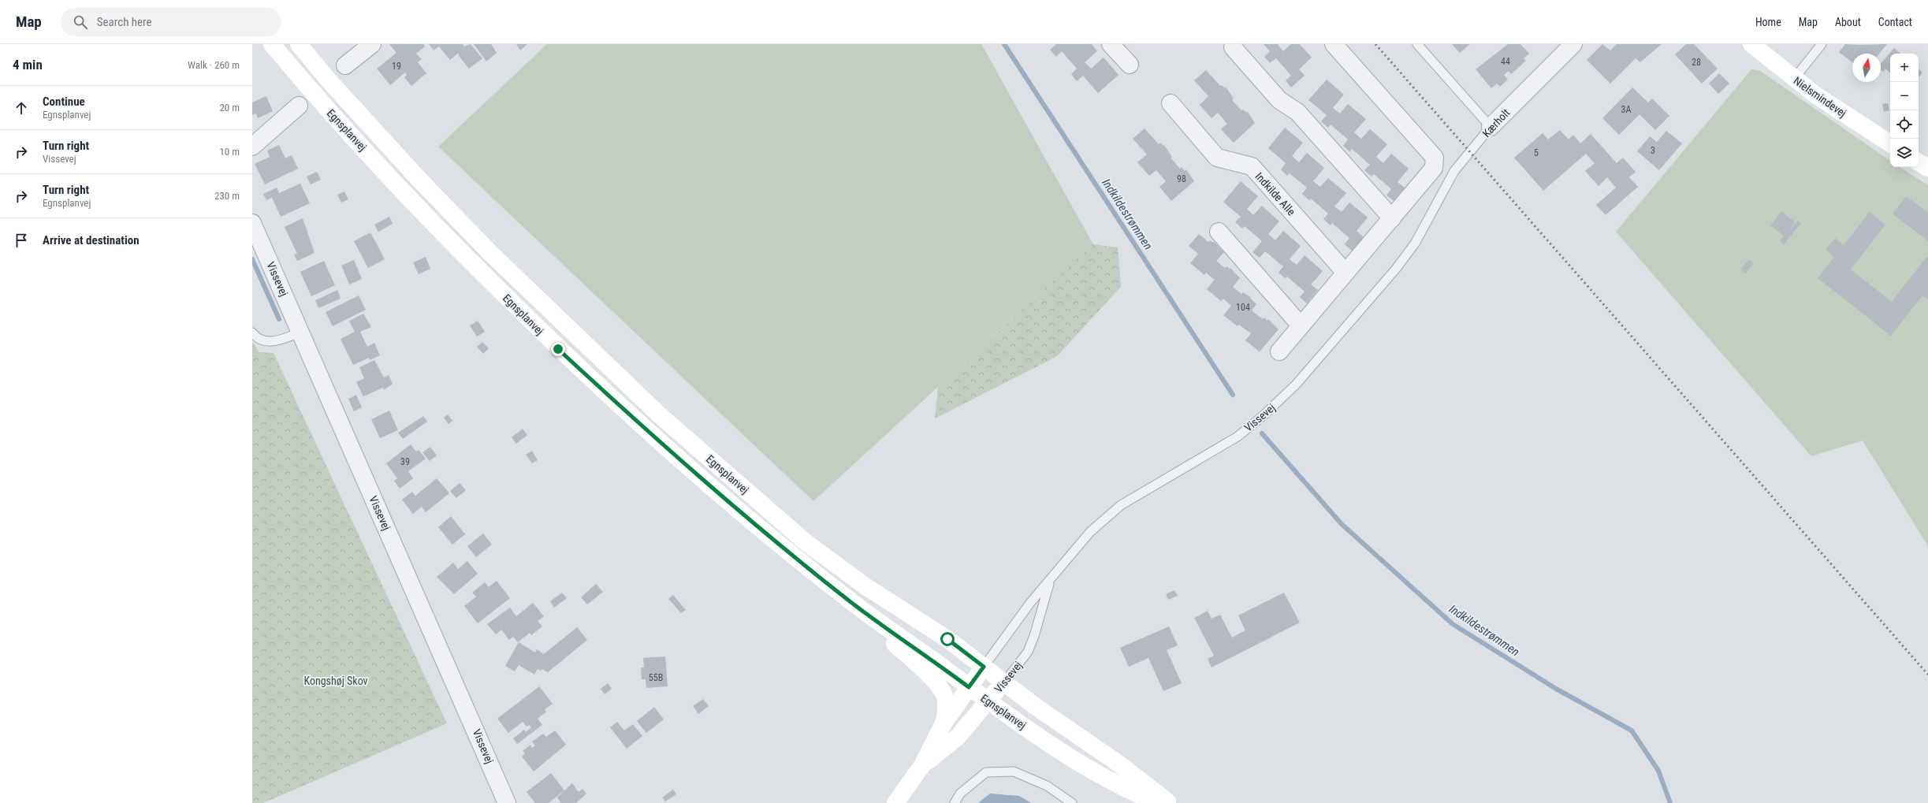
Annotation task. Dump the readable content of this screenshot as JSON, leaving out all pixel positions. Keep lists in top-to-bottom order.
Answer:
{
  "streets": {
    "main road": ["Nielsmindevej", "Egnsplanvej", "Vissevej"],
    "street": ["Kærholt", "Indkilde Alle"]
  },
  "crossings": [
    ["Kærholt", "Vissevej"],
    ["Egnsplanvej", "Vissevej"]
  ],
  "water": ["Indkildestrømmen"],
  "parks": ["Kongshøj Skov"],
  "house_numbers": [
    "44",
    "28",
    "19",
    "3A",
    "3",
    "5",
    "98",
    "104",
    "39",
    "55B"
  ],
  "north": "top",
  "page": {
    "header": "Map",
    "search": "Search here",
    "nav": [
      "Home",
      "Map",
      "About",
      "Contact"
    ],
    "heading": ["4 min", "Walk · 260 m"],
    "map_buttons": ["+", "−"],
    "list": [
      ["Continue", "Egnsplanvej", "20 m"],
      ["Turn right", "Vissevej", "10 m"],
      ["Turn right", "Egnsplanvej", "230 m"],
      "Arrive at destination"
    ]
  }
}
